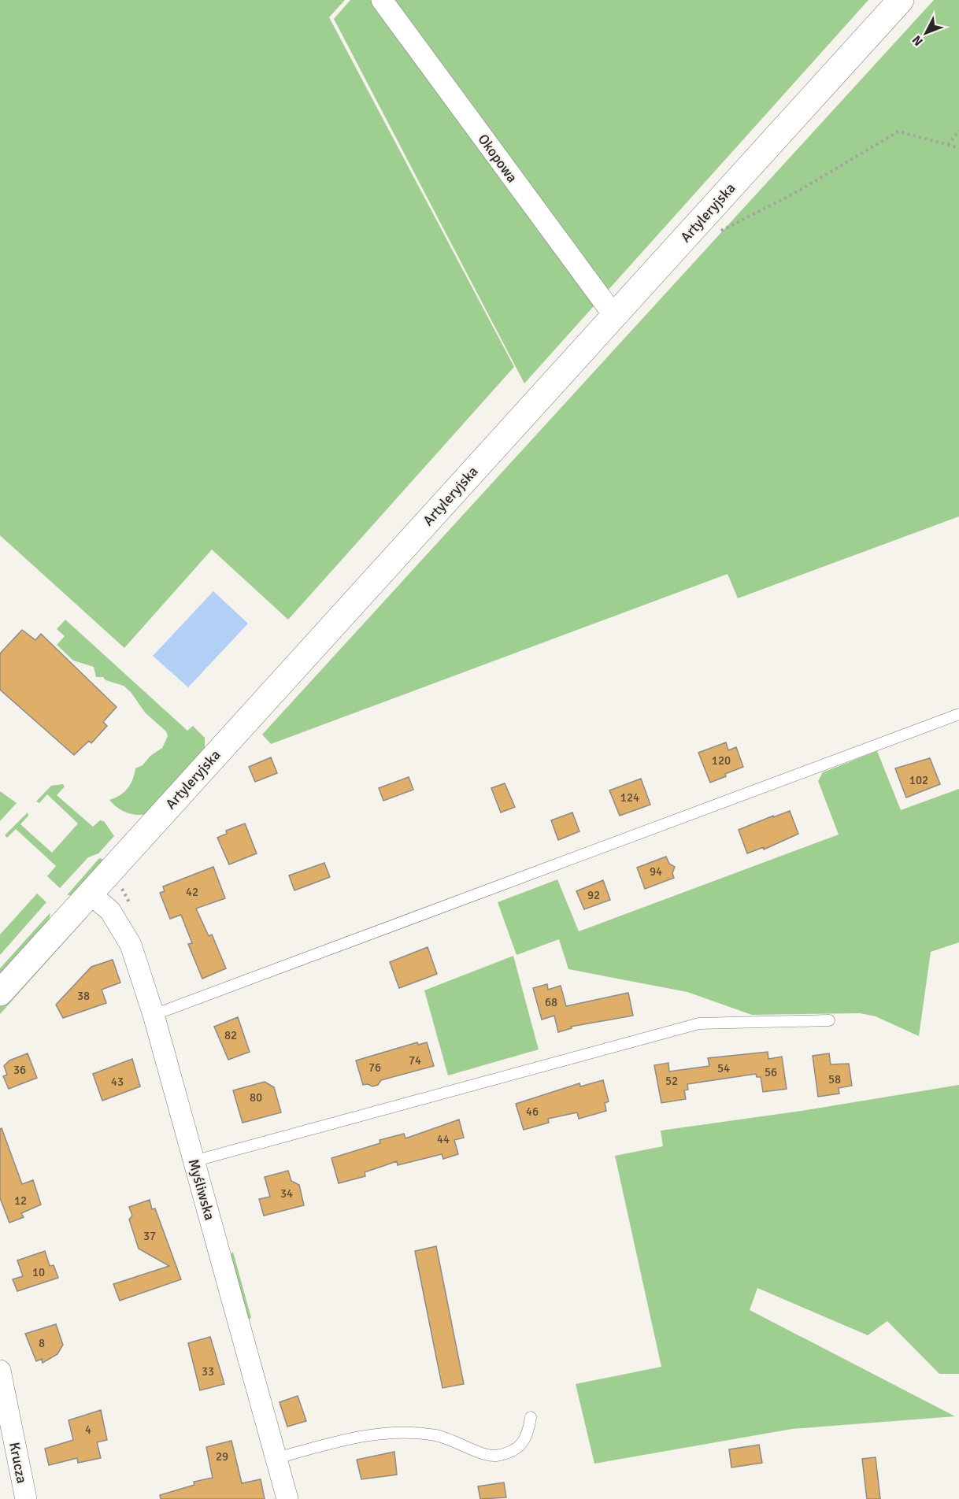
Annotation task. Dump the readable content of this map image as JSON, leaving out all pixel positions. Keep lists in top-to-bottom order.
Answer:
{
  "streets": {
    "street": [
      "Okopowa",
      "Artyleryjska",
      "Myśliwska",
      "Krucza"
    ]
  },
  "crossings": [
    ["Okopowa", "Artyleryjska"],
    ["Artyleryjska", "Myśliwska"]
  ],
  "house_numbers": [
    "120",
    "102",
    "124",
    "94",
    "42",
    "92",
    "38",
    "68",
    "82",
    "74",
    "76",
    "54",
    "36",
    "56",
    "58",
    "52",
    "43",
    "80",
    "46",
    "44",
    "34",
    "12",
    "37",
    "10",
    "8",
    "33",
    "4",
    "29"
  ],
  "north": "bottom left"
}
